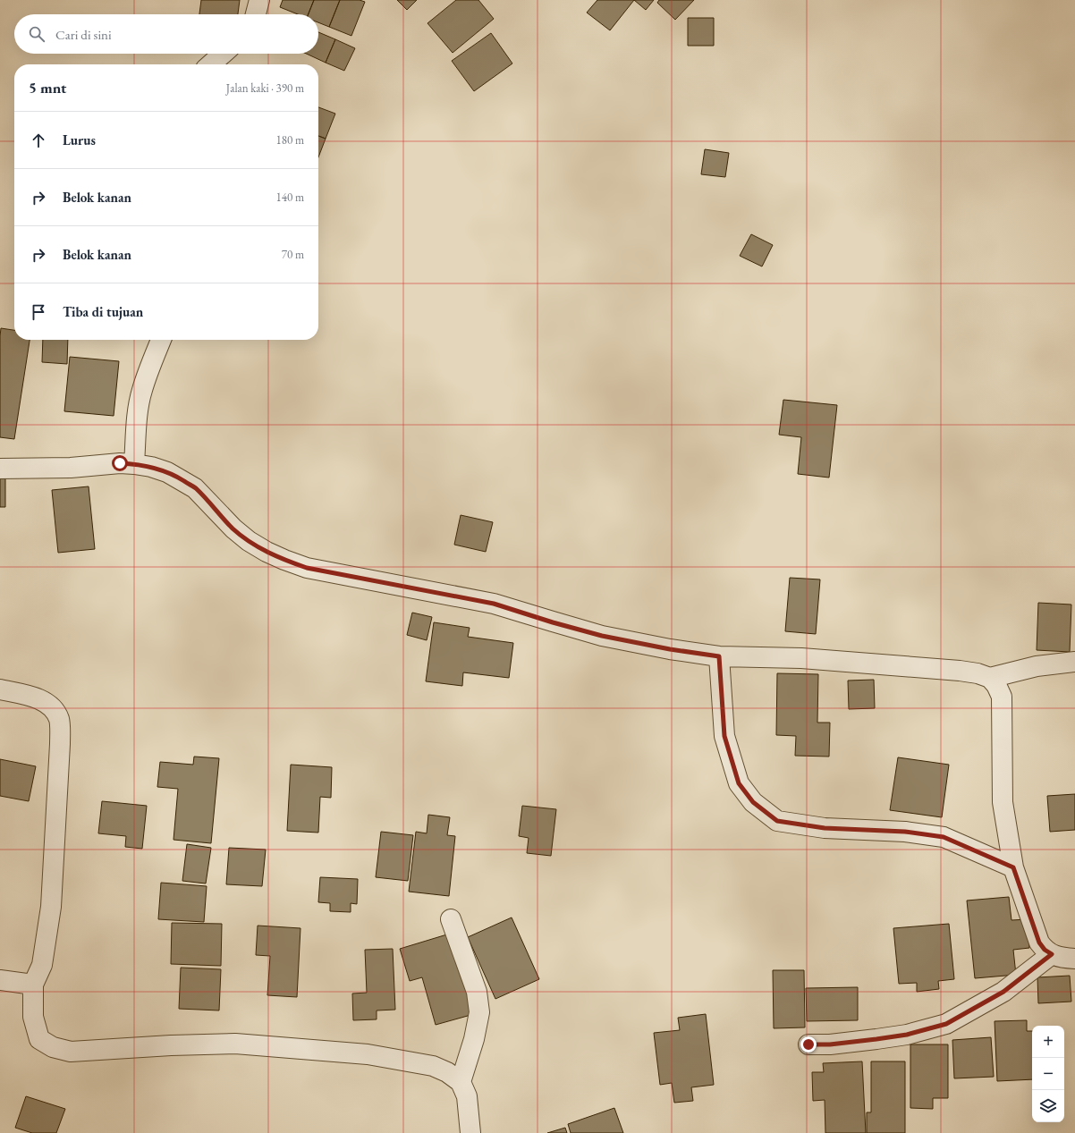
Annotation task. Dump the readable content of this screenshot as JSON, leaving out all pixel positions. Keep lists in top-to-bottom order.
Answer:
{
  "page": {
    "search": "Cari di sini",
    "heading": ["5 mnt", "Jalan kaki · 390 m"],
    "list": [
      ["Lurus", "180 m"],
      ["Belok kanan", "140 m"],
      ["Belok kanan", "70 m"],
      "Tiba di tujuan"
    ],
    "map_buttons": ["+", "−"]
  }
}
